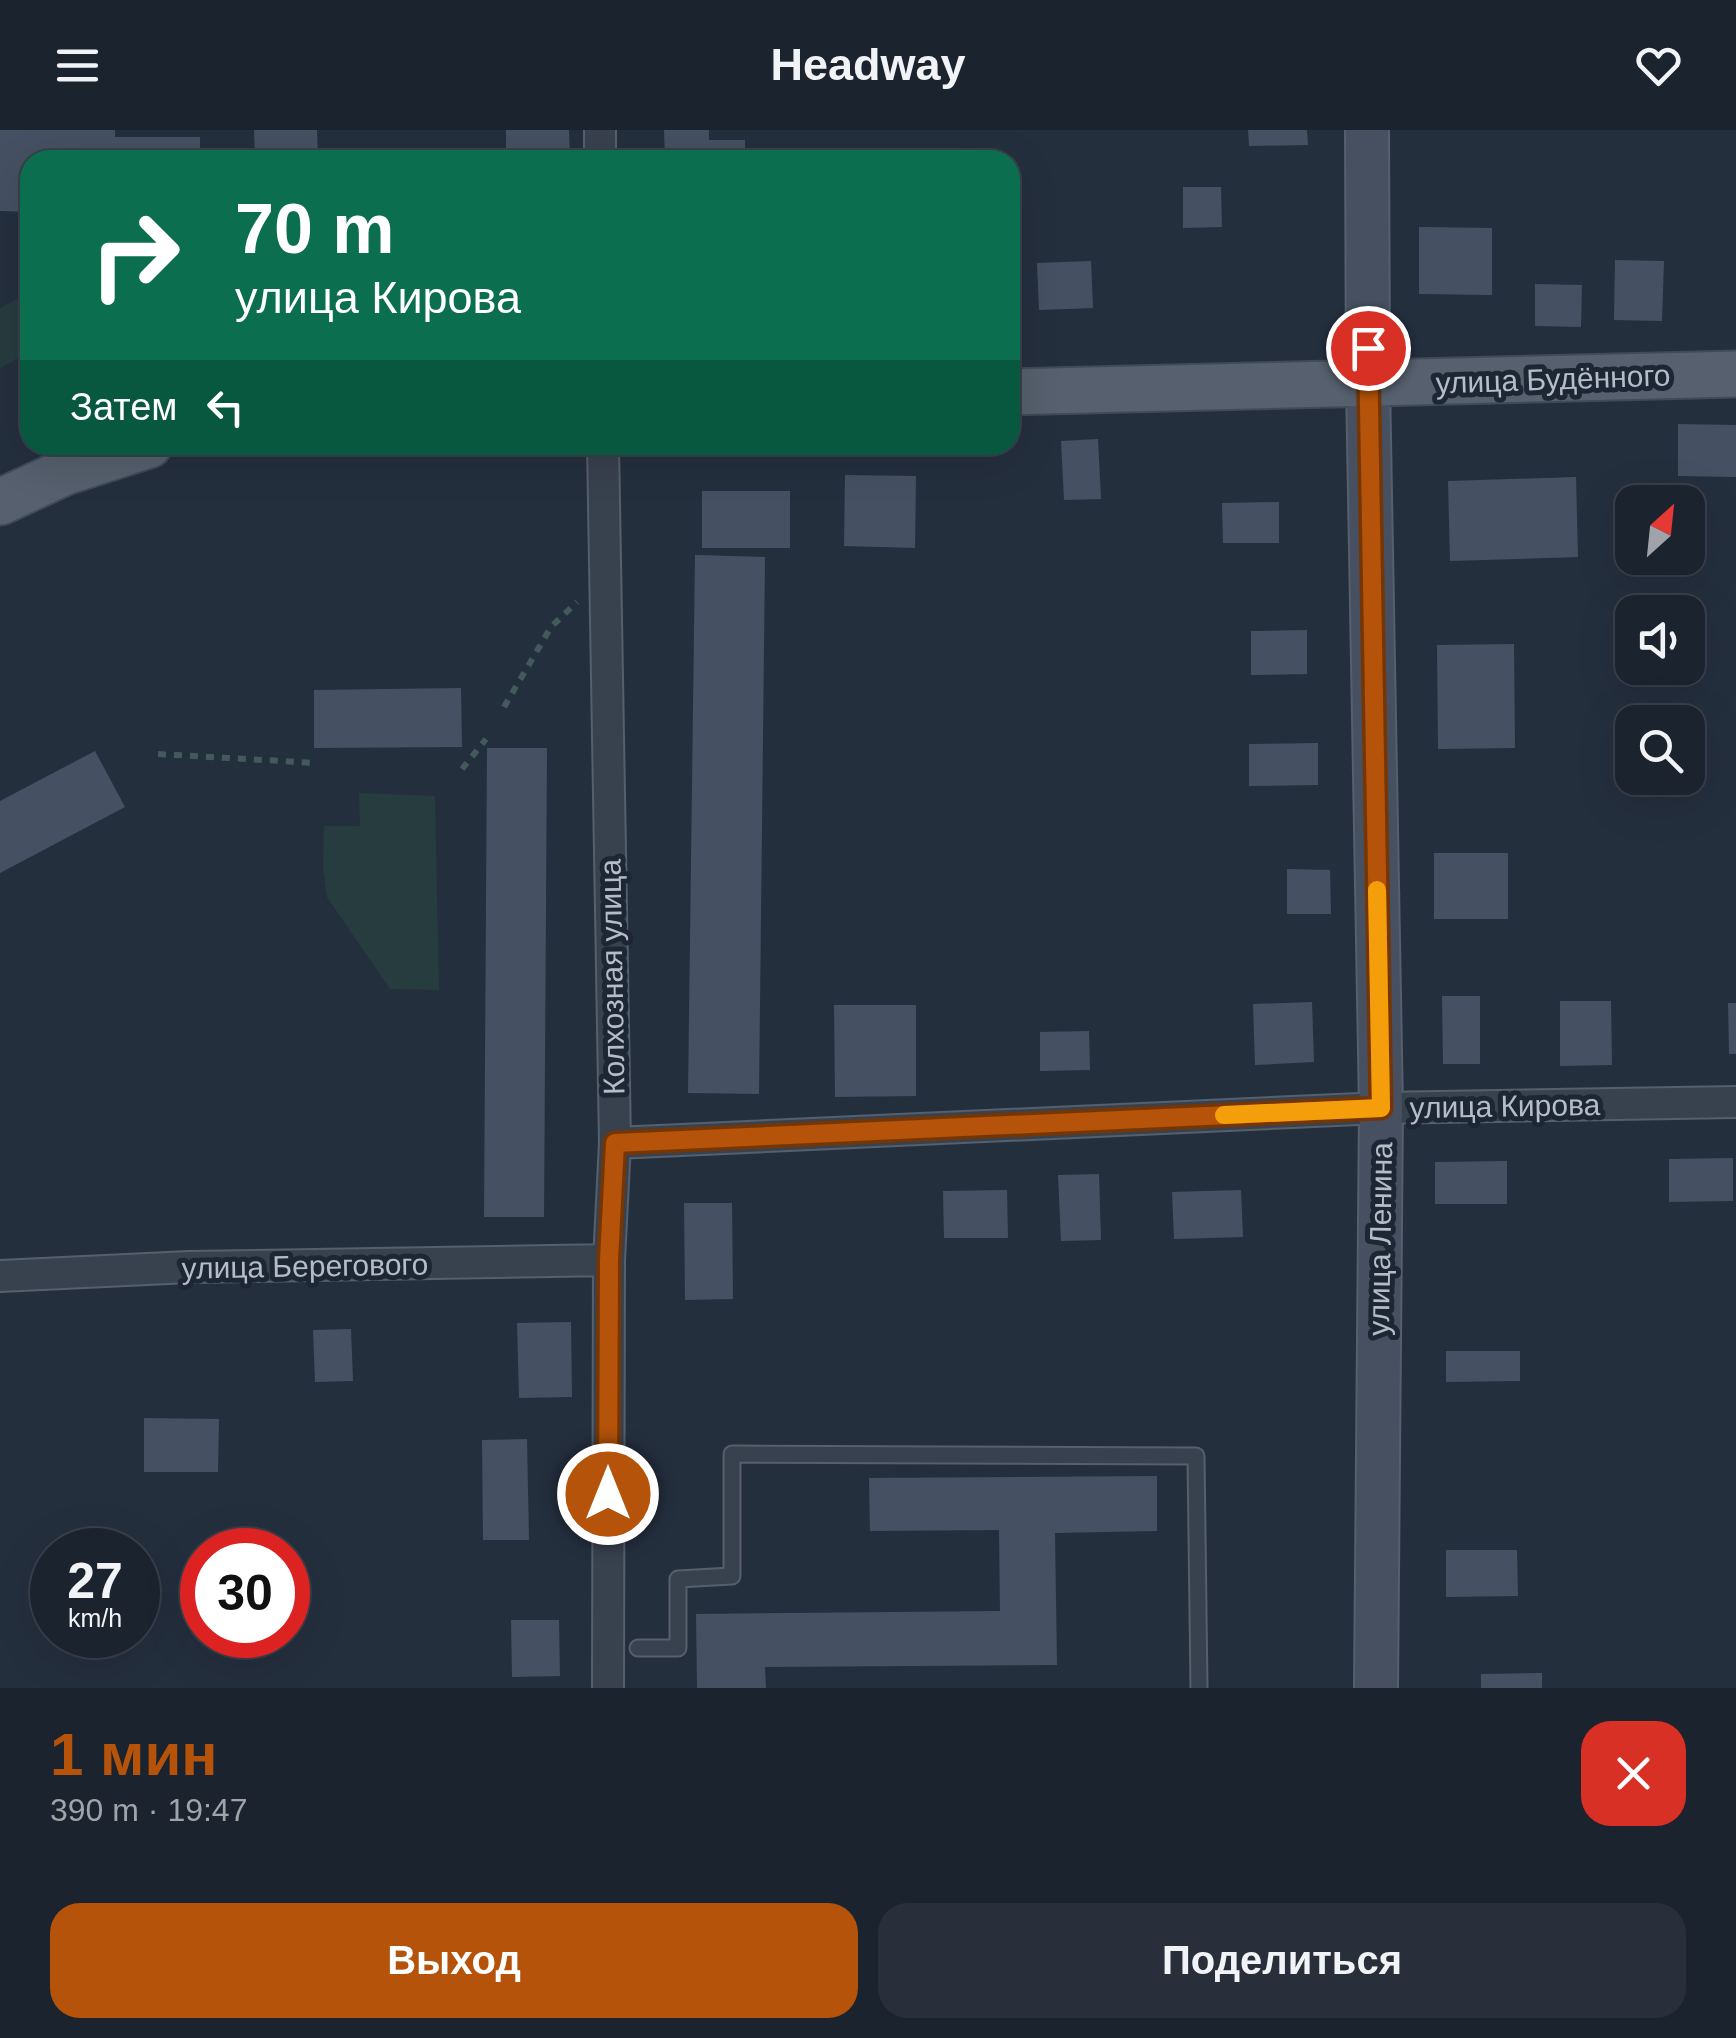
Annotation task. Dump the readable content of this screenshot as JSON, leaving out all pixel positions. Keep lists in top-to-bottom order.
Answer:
{
  "streets": {
    "main road": ["улица Будённого"],
    "street": [
      "Колхозная улица",
      "улица Кирова",
      "улица Ленина",
      "улица Берегового"
    ]
  },
  "crossings": [
    ["улица Будённого", "улица Ленина"],
    ["Колхозная улица", "улица Кирова"],
    ["Колхозная улица", "улица Берегового"],
    ["улица Кирова", "улица Ленина"]
  ],
  "north": "top right",
  "page": {
    "header": "Headway",
    "turn": ["70 m", "улица Кирова"],
    "then": "Затем",
    "speed": "27 km/h",
    "limit": "30",
    "heading": ["1 мин", "390 m · 19:47"],
    "buttons": ["Выход", "Поделиться"]
  }
}
